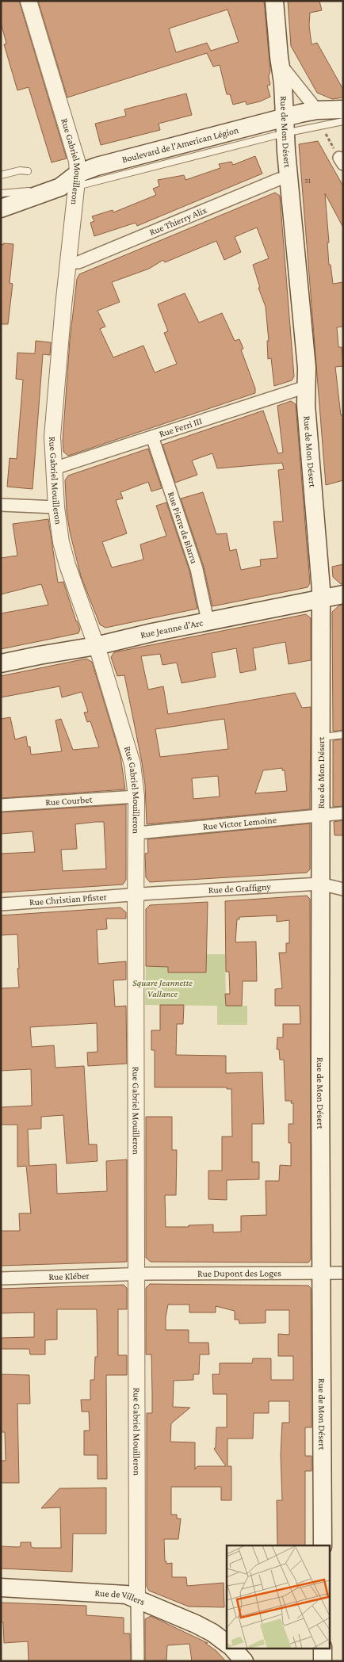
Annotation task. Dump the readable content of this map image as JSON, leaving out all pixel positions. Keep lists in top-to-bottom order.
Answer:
{
  "streets": {
    "main road": [
      "Rue de Mon Désert",
      "Boulevard de l'American Légion",
      "Rue Jeanne d'Arc",
      "Rue de Villers"
    ],
    "street": [
      "Rue Gabriel Mouilleron",
      "Rue Thierry Alix",
      "Rue Ferri III",
      "Rue Pierre de Blarru",
      "Rue Courbet",
      "Rue Victor Lemoine",
      "Rue de Graffigny",
      "Rue Christian Pfister",
      "Rue Dupont des Loges",
      "Rue Kléber"
    ]
  },
  "crossings": [
    ["Rue de Mon Désert", "Boulevard de l'American Légion"],
    ["Rue de Mon Désert", "Rue Thierry Alix"],
    ["Rue de Mon Désert", "Rue Ferri III"],
    ["Rue de Mon Désert", "Rue Jeanne d'Arc"],
    ["Rue de Mon Désert", "Rue Victor Lemoine"],
    ["Rue de Mon Désert", "Rue de Graffigny"],
    ["Rue de Mon Désert", "Rue Dupont des Loges"],
    ["Boulevard de l'American Légion", "Rue Gabriel Mouilleron"],
    ["Rue Gabriel Mouilleron", "Rue Thierry Alix"],
    ["Rue Gabriel Mouilleron", "Rue Ferri III"],
    ["Rue Gabriel Mouilleron", "Rue Jeanne d'Arc"],
    ["Rue Gabriel Mouilleron", "Rue Courbet"],
    ["Rue Gabriel Mouilleron", "Rue Victor Lemoine"],
    ["Rue Gabriel Mouilleron", "Rue de Graffigny"],
    ["Rue Gabriel Mouilleron", "Rue Christian Pfister"],
    ["Rue Gabriel Mouilleron", "Rue Dupont des Loges"],
    ["Rue Gabriel Mouilleron", "Rue Kléber"],
    ["Rue Gabriel Mouilleron", "Rue de Villers"],
    ["Rue Ferri III", "Rue Pierre de Blarru"],
    ["Rue Pierre de Blarru", "Rue Jeanne d'Arc"],
    ["Rue de Graffigny", "Rue Christian Pfister"],
    ["Rue Dupont des Loges", "Rue Kléber"]
  ],
  "parks": ["Square Jeannette Vallance"],
  "house_numbers": ["31"]
}
